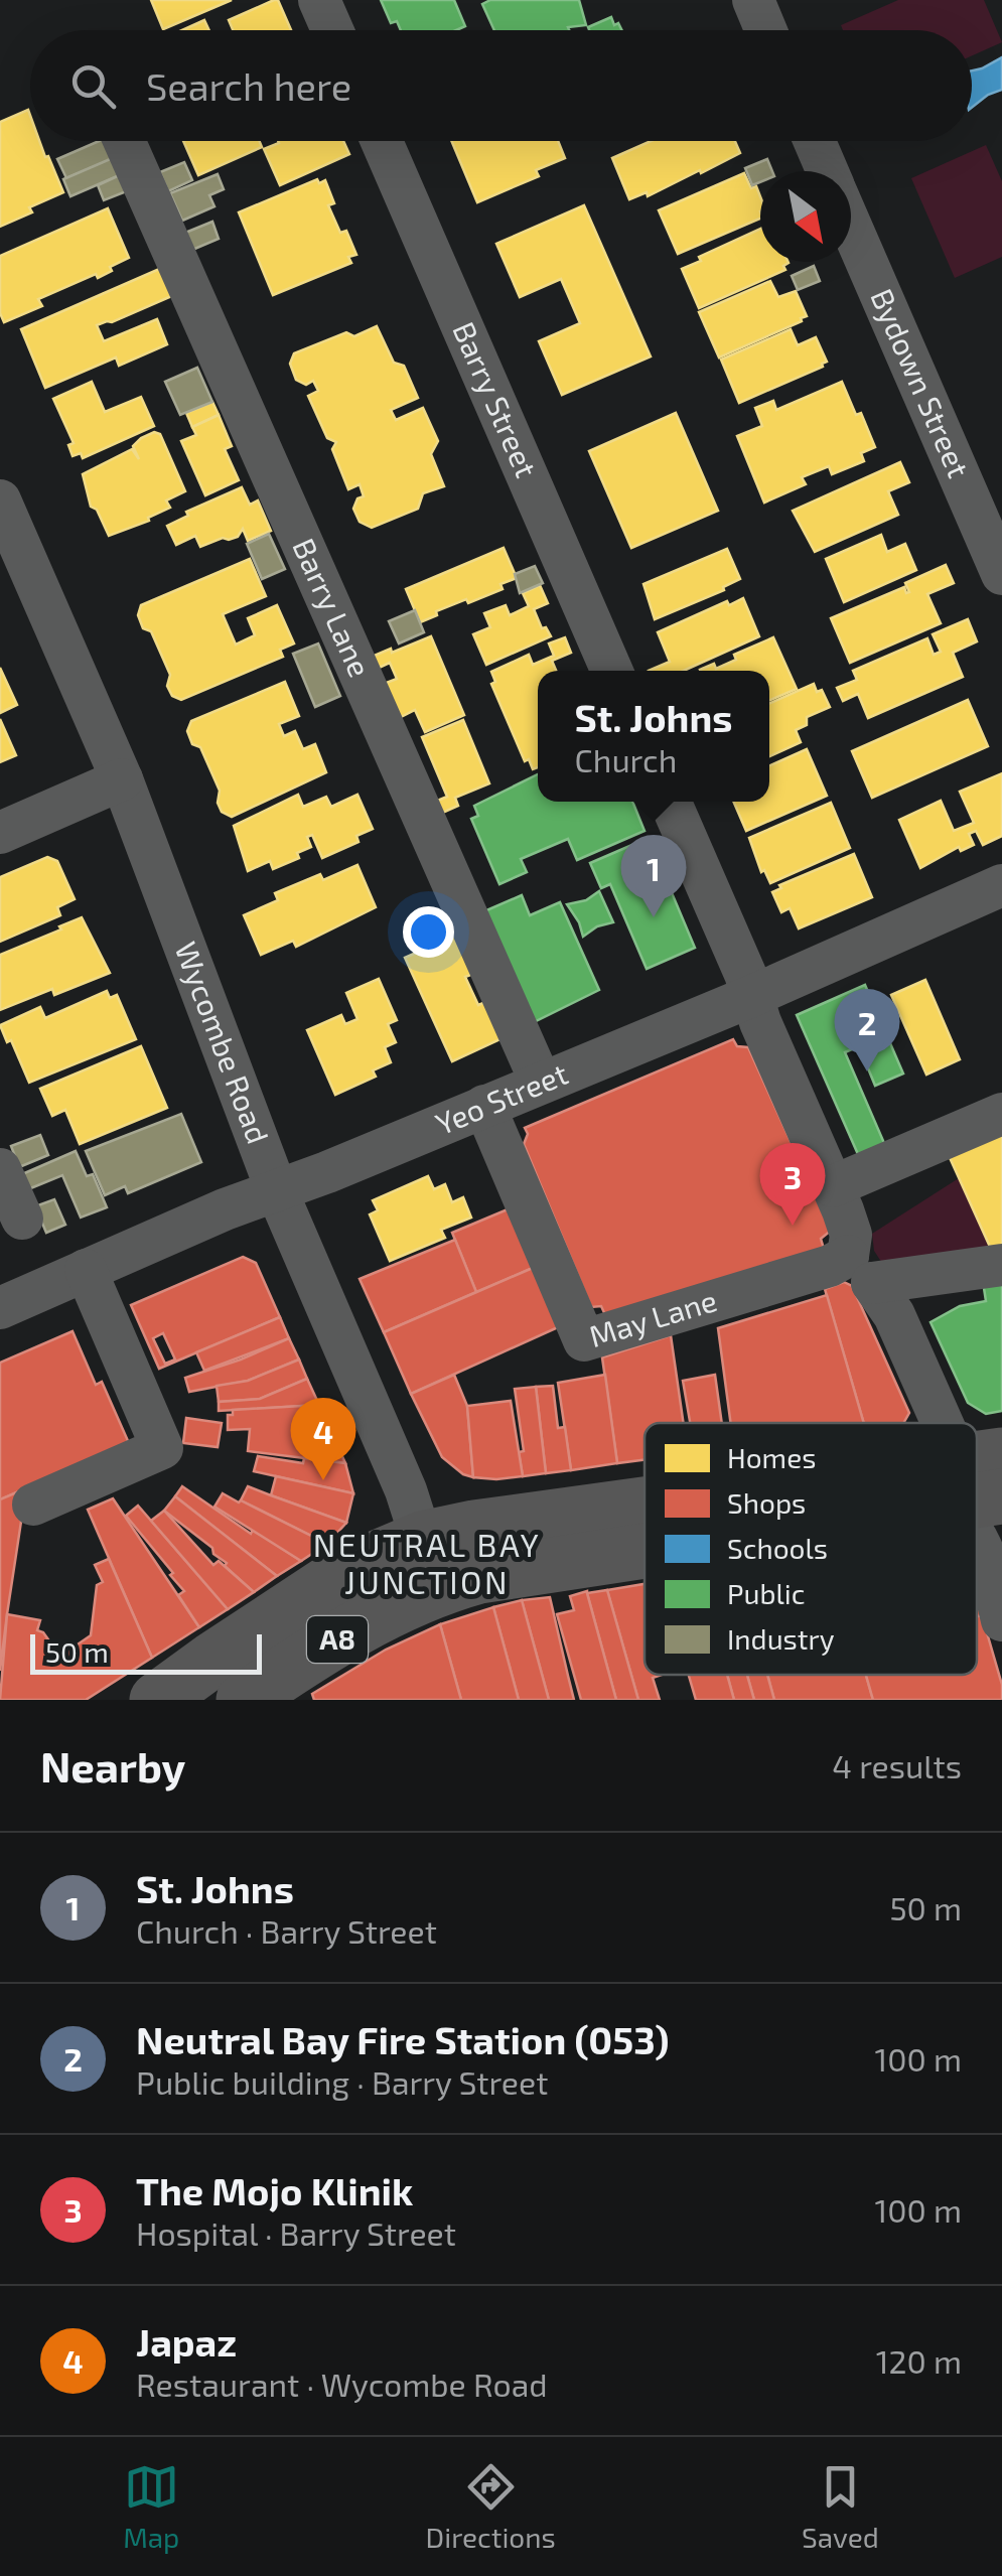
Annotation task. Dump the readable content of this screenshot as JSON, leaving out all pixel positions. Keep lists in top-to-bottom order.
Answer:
{
  "streets": {
    "highway": ["A8"],
    "street": [
      "Bydown Street",
      "Barry Street",
      "Barry Lane",
      "Wycombe Road",
      "Yeo Street",
      "May Lane"
    ]
  },
  "crossings": [
    ["Barry Lane", "Yeo Street"],
    ["Wycombe Road", "Yeo Street"],
    ["Wycombe Road", "A8"],
    ["Yeo Street", "May Lane"]
  ],
  "districts": ["NEUTRAL BAY JUNCTION"],
  "legend": [
    "Homes",
    "Shops",
    "Schools",
    "Public",
    "Industry"
  ],
  "scale_bar": "50 m",
  "north": "bottom right",
  "page": {
    "search": "Search here",
    "popup": ["St. Johns", "Church"],
    "pins": [
      "1",
      "2",
      "3",
      "4"
    ],
    "scale": "50 m",
    "heading": ["Nearby", "4 results"],
    "list": [
      {
        "mark": "1",
        "name": "St. Johns",
        "note": "Church · Barry Street",
        "value": "50 m"
      },
      {
        "mark": "2",
        "name": "Neutral Bay Fire Station (053)",
        "note": "Public building · Barry Street",
        "value": "100 m"
      },
      {
        "mark": "3",
        "name": "The Mojo Klinik",
        "note": "Hospital · Barry Street",
        "value": "100 m"
      },
      {
        "mark": "4",
        "name": "Japaz",
        "note": "Restaurant · Wycombe Road",
        "value": "120 m"
      }
    ],
    "nav": ["Map", "Directions", "Saved"]
  }
}
